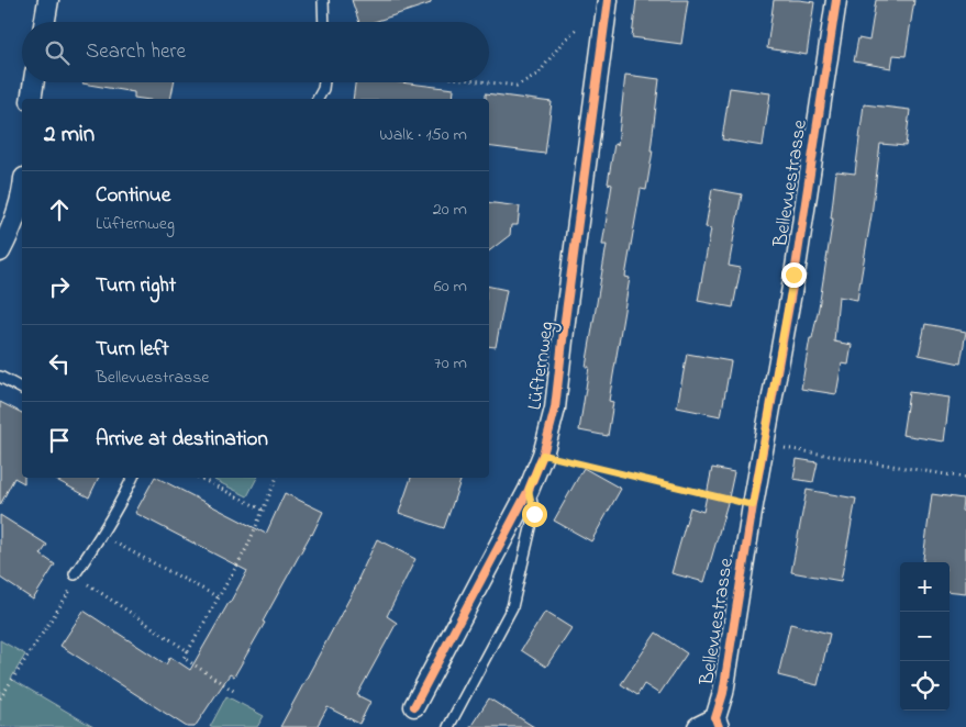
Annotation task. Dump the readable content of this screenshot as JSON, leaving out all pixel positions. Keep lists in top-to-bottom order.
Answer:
{
  "streets": {
    "street": ["Bellevuestrasse", "Lüfternweg"]
  },
  "page": {
    "search": "Search here",
    "heading": ["2 min", "Walk · 150 m"],
    "list": [
      ["Continue", "Lüfternweg", "20 m"],
      ["Turn right", "60 m"],
      ["Turn left", "Bellevuestrasse", "70 m"],
      "Arrive at destination"
    ],
    "map_buttons": ["+", "−"]
  }
}
